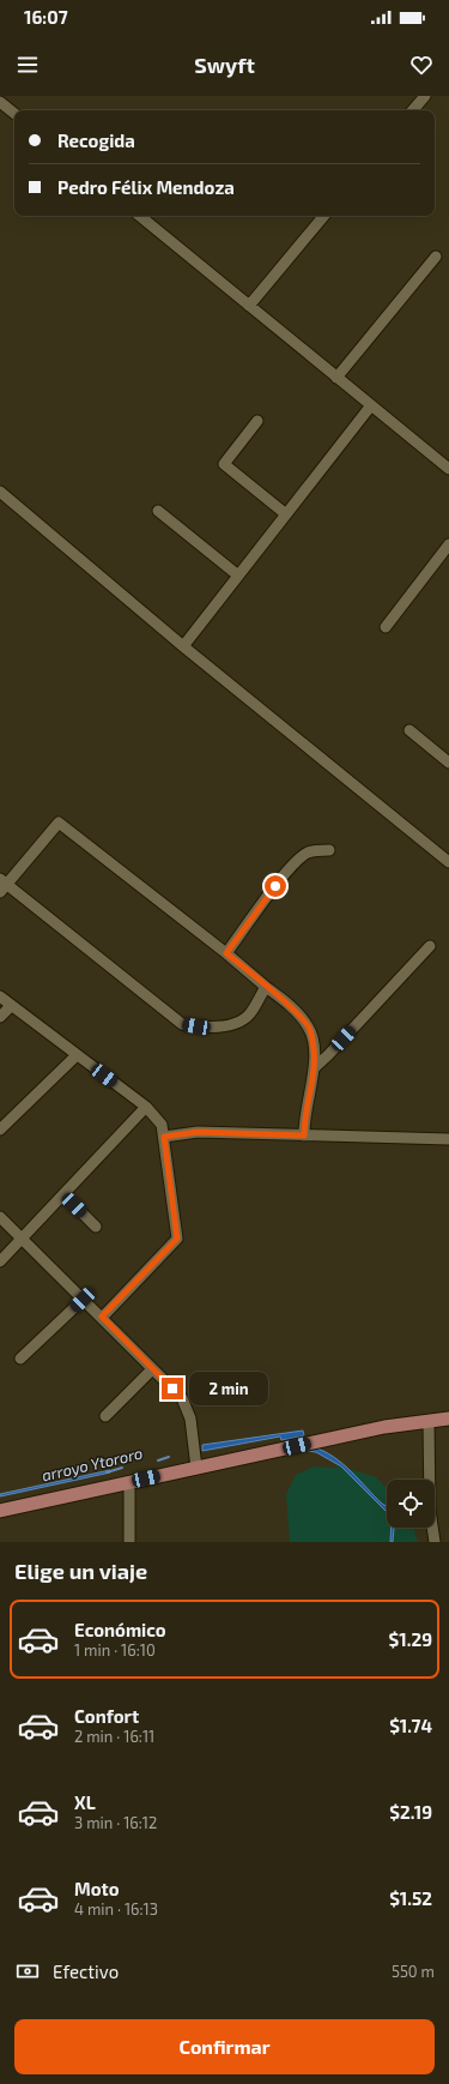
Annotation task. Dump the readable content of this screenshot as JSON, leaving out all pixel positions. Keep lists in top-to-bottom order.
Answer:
{
  "water": ["arroyo Ytororo"],
  "page": {
    "status": "16:07",
    "header": "Swyft",
    "banner": ["Recogida", "Pedro Félix Mendoza"],
    "bubble": "2 min",
    "heading": "Elige un viaje",
    "list": [
      {
        "name": "Económico",
        "note": "1 min · 16:10",
        "value": "$1.29"
      },
      {
        "name": "Confort",
        "note": "2 min · 16:11",
        "value": "$1.74"
      },
      {
        "name": "XL",
        "note": "3 min · 16:12",
        "value": "$2.19"
      },
      {
        "name": "Moto",
        "note": "4 min · 16:13",
        "value": "$1.52"
      }
    ],
    "pay": ["Efectivo", "550 m"],
    "buttons": "Confirmar"
  }
}
